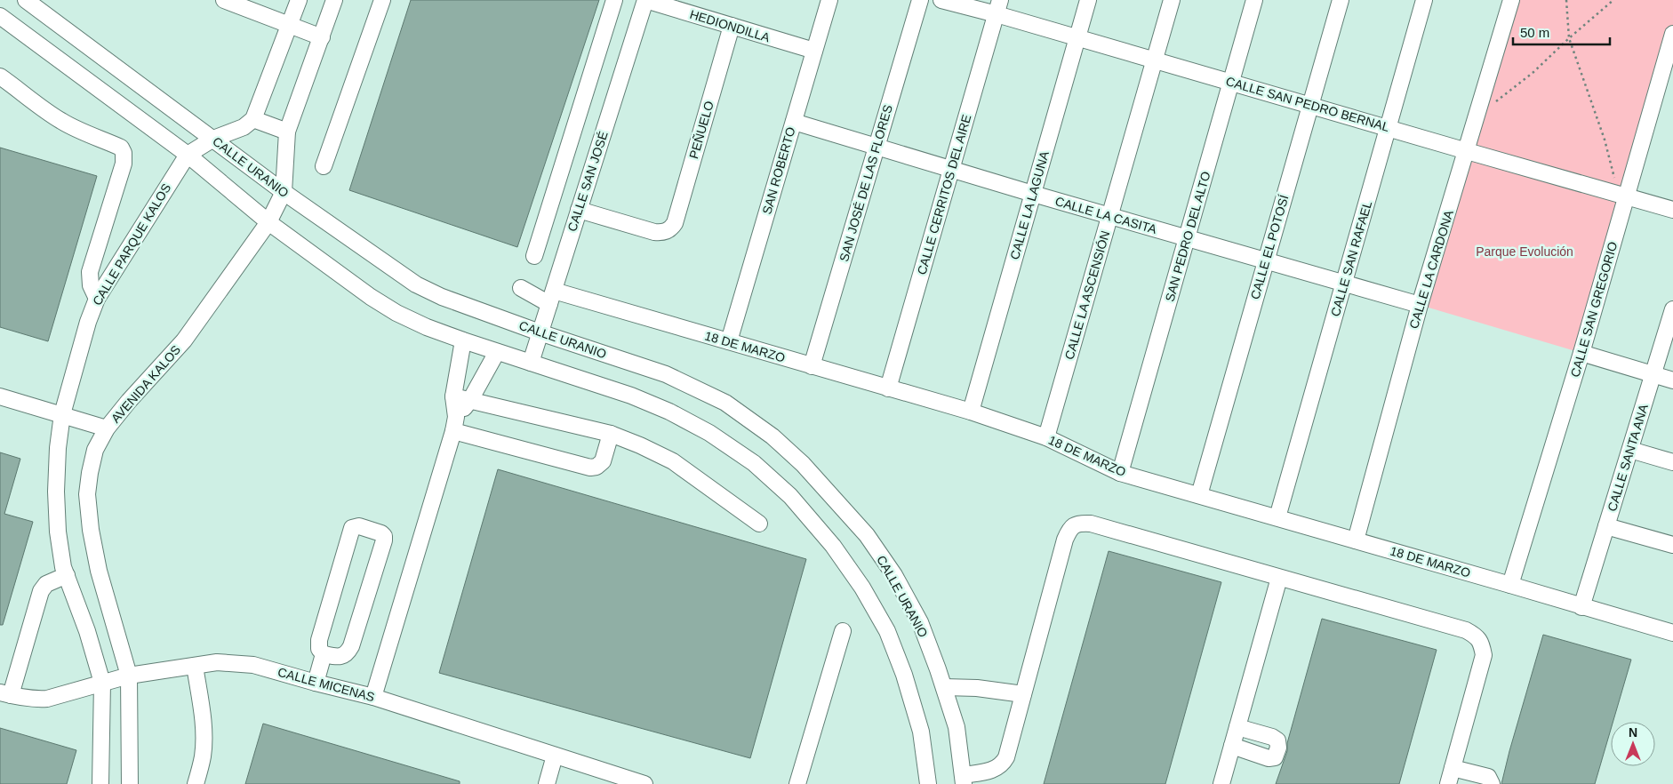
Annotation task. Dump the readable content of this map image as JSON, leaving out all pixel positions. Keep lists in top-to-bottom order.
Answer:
{
  "streets": {
    "street": [
      "HEDIONDILLA",
      "CALLE SAN PEDRO BERNAL",
      "PEÑUELO",
      "CALLE URANIO",
      "SAN ROBERTO",
      "CALLE SAN JOSÉ",
      "SAN JOSÉ DE LAS FLORES",
      "CALLE CERRITOS DEL AIRE",
      "CALLE LA LAGUNA",
      "CALLE LA CASITA",
      "SAN PEDRO DEL ALTO",
      "CALLE PARQUE KALOS",
      "CALLE EL POTOSÍ",
      "CALLE SAN RAFAEL",
      "CALLE LA CARDONA",
      "CALLE LA ASCENSIÓN",
      "CALLE SAN GREGORIO",
      "18 DE MARZO",
      "AVENIDA KALOS",
      "CALLE SANTA ANA",
      "CALLE MICENAS"
    ]
  },
  "crossings": [
    ["HEDIONDILLA", "PEÑUELO"],
    ["HEDIONDILLA", "SAN ROBERTO"],
    ["HEDIONDILLA", "CALLE SAN JOSÉ"],
    ["CALLE SAN PEDRO BERNAL", "CALLE CERRITOS DEL AIRE"],
    ["CALLE SAN PEDRO BERNAL", "CALLE LA LAGUNA"],
    ["CALLE SAN PEDRO BERNAL", "SAN PEDRO DEL ALTO"],
    ["CALLE SAN PEDRO BERNAL", "CALLE EL POTOSÍ"],
    ["CALLE SAN PEDRO BERNAL", "CALLE SAN RAFAEL"],
    ["CALLE SAN PEDRO BERNAL", "CALLE LA CARDONA"],
    ["CALLE SAN PEDRO BERNAL", "CALLE LA ASCENSIÓN"],
    ["CALLE SAN PEDRO BERNAL", "CALLE SAN GREGORIO"],
    ["PEÑUELO", "CALLE SAN JOSÉ"],
    ["CALLE URANIO", "CALLE SAN JOSÉ"],
    ["CALLE URANIO", "CALLE PARQUE KALOS"],
    ["CALLE URANIO", "AVENIDA KALOS"],
    ["SAN ROBERTO", "CALLE LA CASITA"],
    ["SAN ROBERTO", "18 DE MARZO"],
    ["CALLE SAN JOSÉ", "18 DE MARZO"],
    ["SAN JOSÉ DE LAS FLORES", "CALLE LA CASITA"],
    ["SAN JOSÉ DE LAS FLORES", "18 DE MARZO"],
    ["CALLE CERRITOS DEL AIRE", "CALLE LA CASITA"],
    ["CALLE CERRITOS DEL AIRE", "18 DE MARZO"],
    ["CALLE LA LAGUNA", "CALLE LA CASITA"],
    ["CALLE LA LAGUNA", "18 DE MARZO"],
    ["CALLE LA CASITA", "SAN PEDRO DEL ALTO"],
    ["CALLE LA CASITA", "CALLE EL POTOSÍ"],
    ["CALLE LA CASITA", "CALLE SAN RAFAEL"],
    ["CALLE LA CASITA", "CALLE LA CARDONA"],
    ["CALLE LA CASITA", "CALLE LA ASCENSIÓN"],
    ["SAN PEDRO DEL ALTO", "18 DE MARZO"],
    ["CALLE PARQUE KALOS", "CALLE MICENAS"],
    ["CALLE EL POTOSÍ", "18 DE MARZO"],
    ["CALLE SAN RAFAEL", "18 DE MARZO"],
    ["CALLE LA CARDONA", "18 DE MARZO"],
    ["CALLE LA ASCENSIÓN", "18 DE MARZO"],
    ["CALLE SAN GREGORIO", "18 DE MARZO"],
    ["18 DE MARZO", "CALLE SANTA ANA"],
    ["AVENIDA KALOS", "CALLE MICENAS"]
  ],
  "parks": ["Parque Evolución"],
  "scale_bar": "50 m",
  "north": "top"
}
